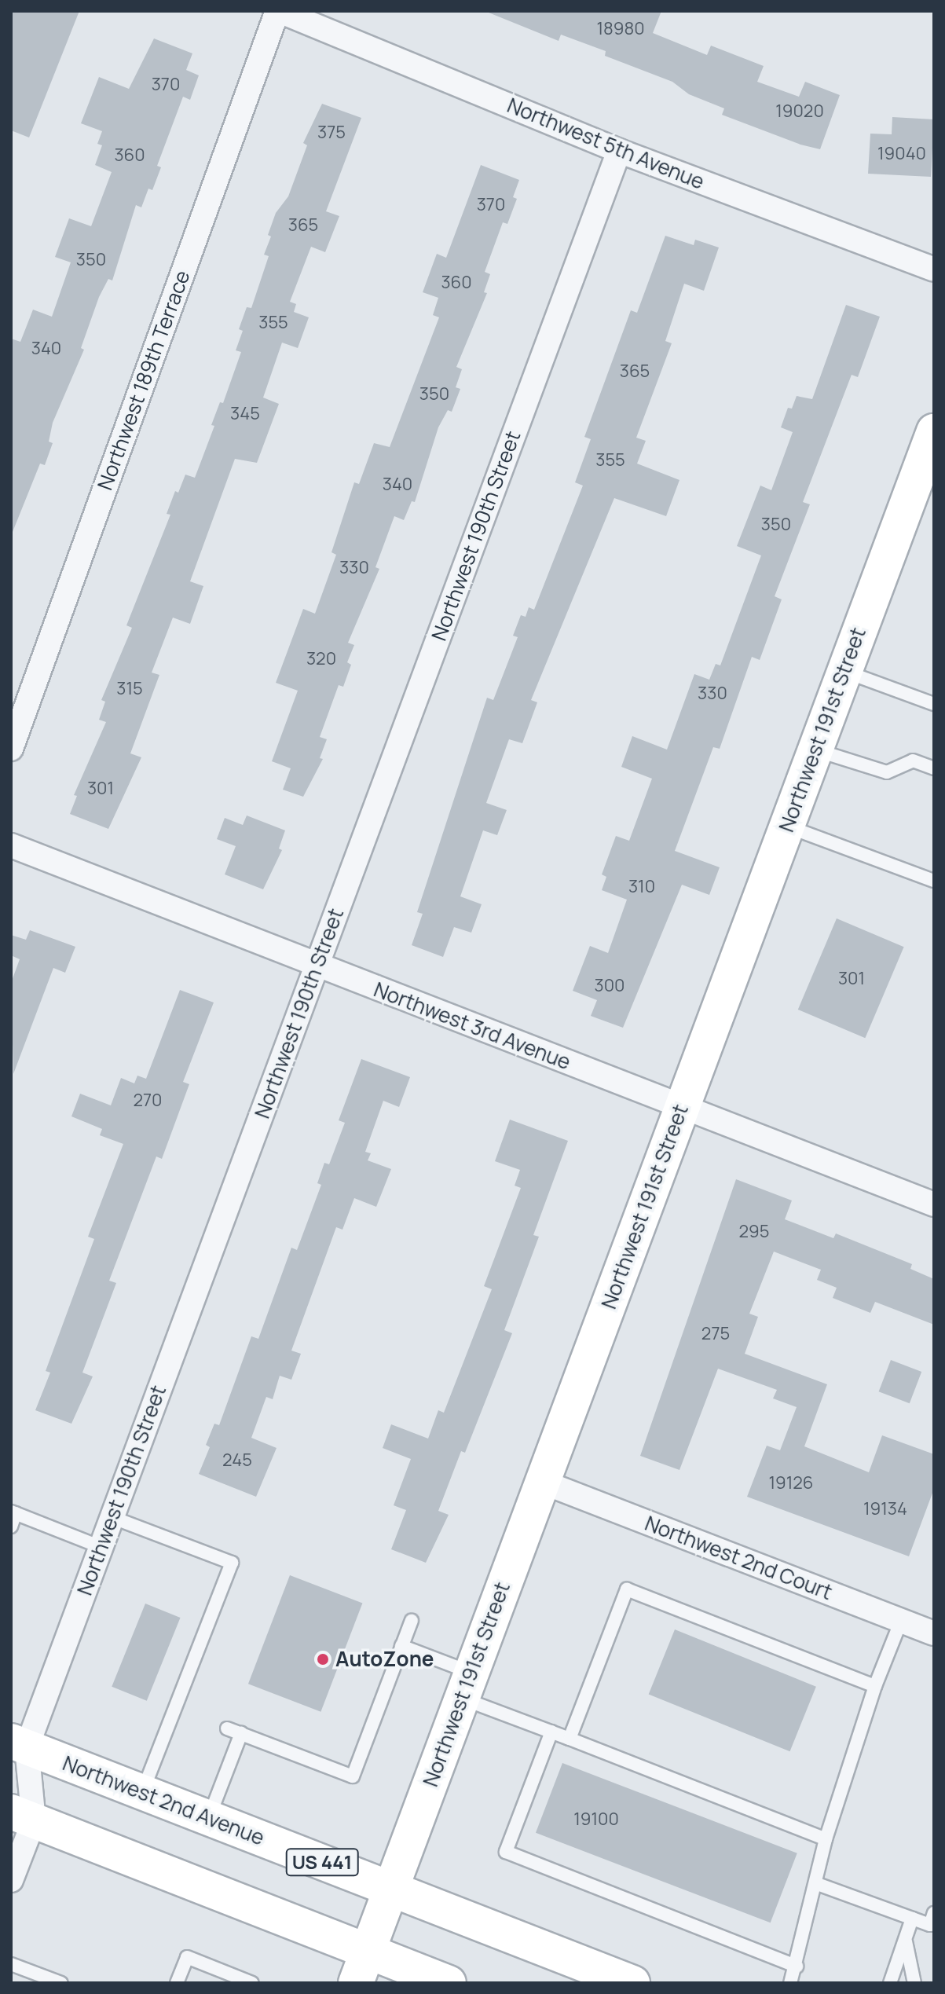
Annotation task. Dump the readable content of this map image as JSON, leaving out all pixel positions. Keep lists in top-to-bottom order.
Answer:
{
  "streets": {
    "street": [
      "Northwest 5th Avenue",
      "Northwest 189th Terrace",
      "Northwest 190th Street",
      "Northwest 191st Street",
      "Northwest 3rd Avenue",
      "Northwest 2nd Court",
      "Northwest 2nd Avenue",
      "US 441"
    ]
  },
  "crossings": [
    ["Northwest 5th Avenue", "Northwest 189th Terrace"],
    ["Northwest 5th Avenue", "Northwest 190th Street"],
    ["Northwest 190th Street", "Northwest 3rd Avenue"],
    ["Northwest 190th Street", "Northwest 2nd Avenue"],
    ["Northwest 191st Street", "Northwest 3rd Avenue"],
    ["Northwest 191st Street", "Northwest 2nd Court"],
    ["Northwest 191st Street", "Northwest 2nd Avenue"]
  ],
  "places": ["AutoZone"],
  "house_numbers": [
    "18980",
    "370",
    "19020",
    "375",
    "19040",
    "360",
    "370",
    "365",
    "350",
    "360",
    "355",
    "340",
    "365",
    "350",
    "345",
    "355",
    "340",
    "350",
    "330",
    "320",
    "315",
    "330",
    "301",
    "310",
    "301",
    "300",
    "270",
    "295",
    "275",
    "245",
    "19126",
    "19134",
    "19100"
  ]
}
